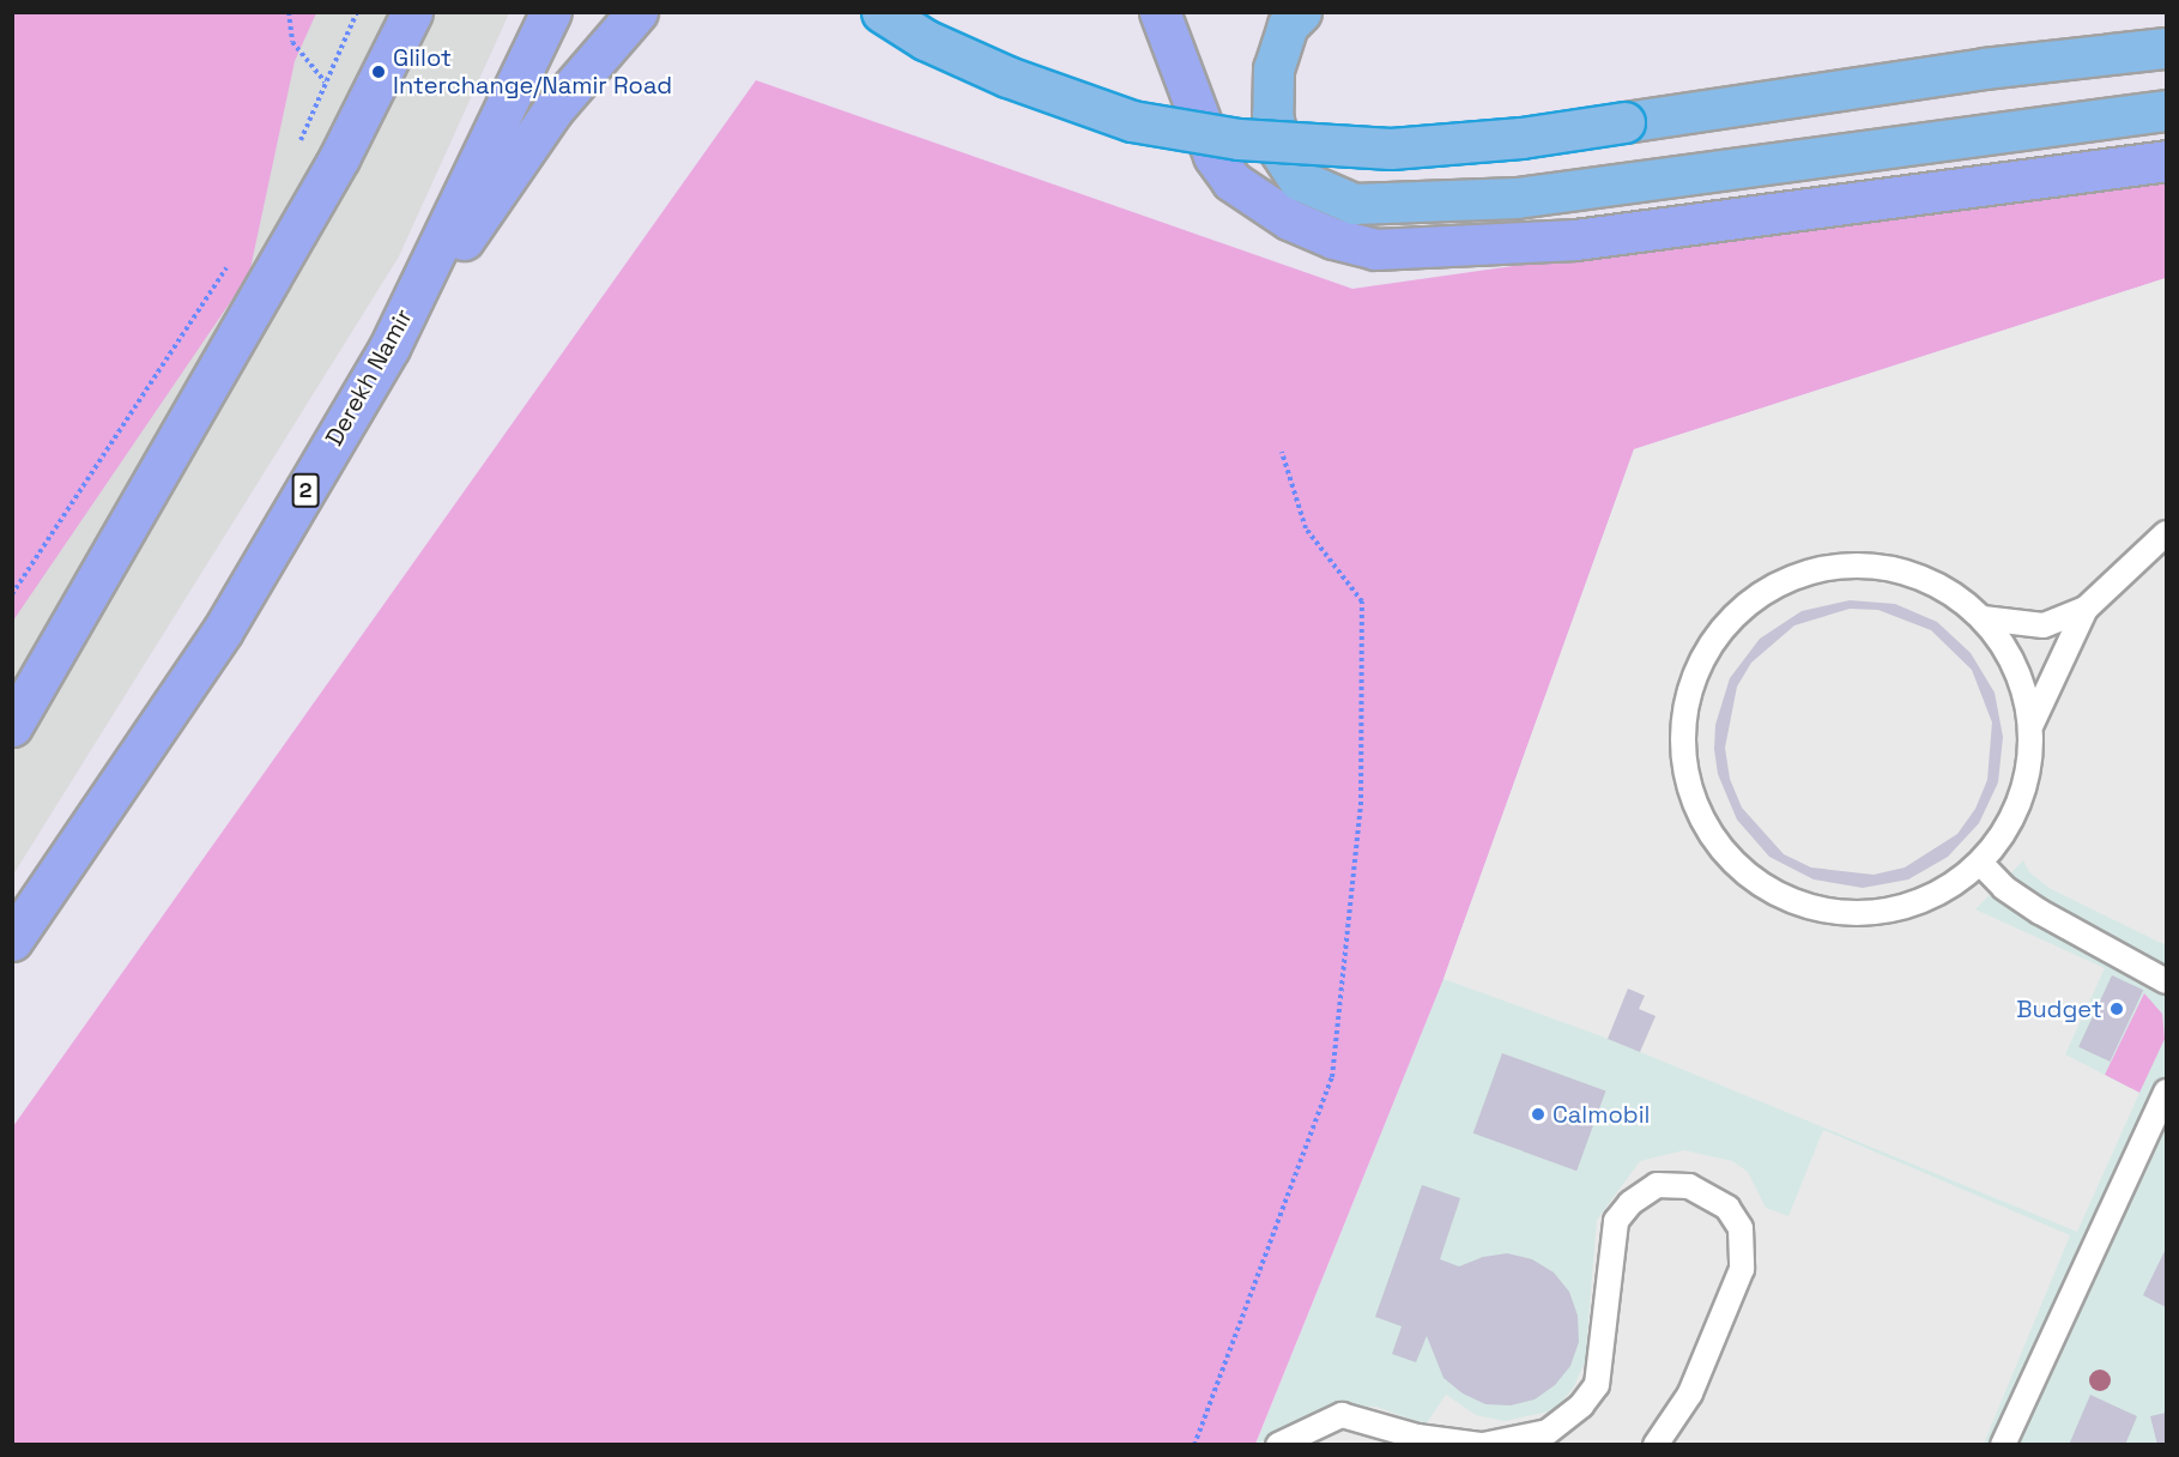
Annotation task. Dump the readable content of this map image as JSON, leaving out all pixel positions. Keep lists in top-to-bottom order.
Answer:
{
  "streets": {
    "highway": ["Derekh Namir", "2"]
  },
  "places": ["Glilot Interchange/Namir Road", "Budget", "Calmobil"]
}
